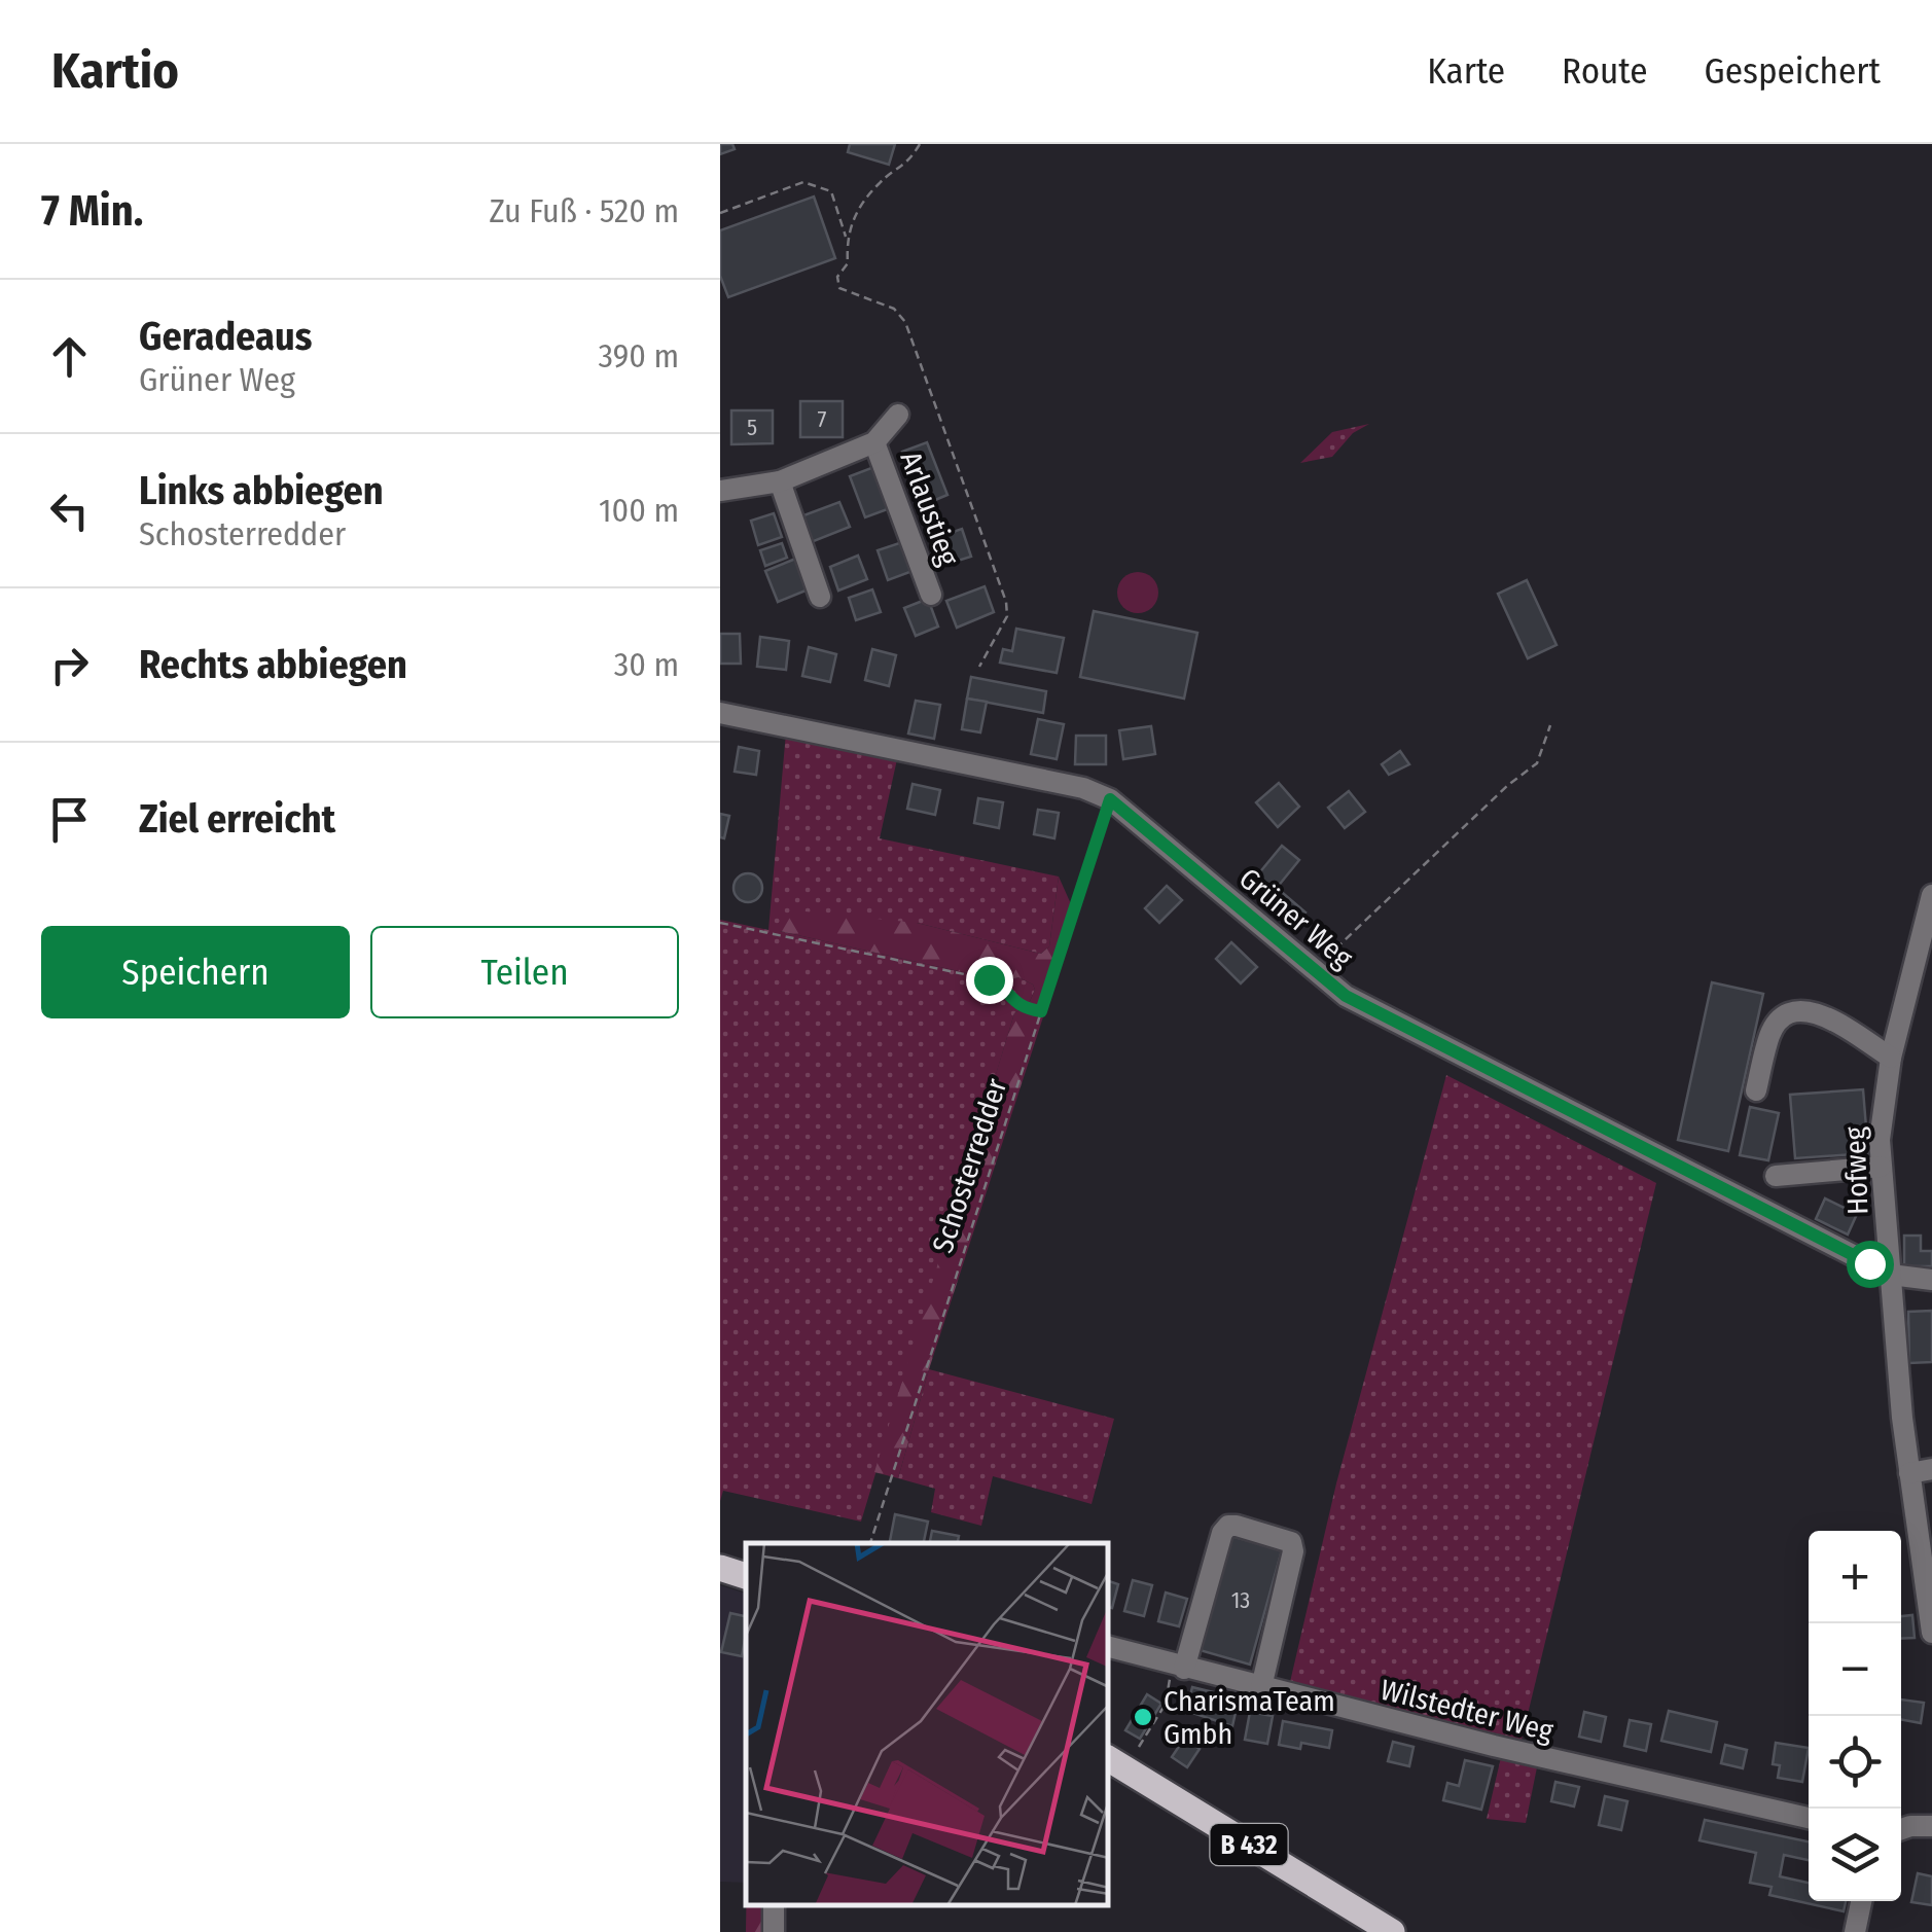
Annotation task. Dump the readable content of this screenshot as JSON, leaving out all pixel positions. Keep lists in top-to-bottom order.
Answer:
{
  "streets": {
    "main road": ["B 432"],
    "street": [
      "Arlaustieg",
      "Grüner Weg",
      "Hofweg",
      "Wilstedter Weg"
    ],
    "path": ["Schosterredder"]
  },
  "crossings": [
    ["Grüner Weg", "Schosterredder"],
    ["Grüner Weg", "Hofweg"]
  ],
  "places": ["CharismaTeam Gmbh"],
  "house_numbers": ["7", "5", "13"],
  "page": {
    "header": "Kartio",
    "nav": ["Karte", "Route", "Gespeichert"],
    "heading": ["7 Min.", "Zu Fuß · 520 m"],
    "list": [
      ["Geradeaus", "Grüner Weg", "390 m"],
      ["Links abbiegen", "Schosterredder", "100 m"],
      ["Rechts abbiegen", "30 m"],
      "Ziel erreicht"
    ],
    "buttons": ["Speichern", "Teilen"],
    "map_buttons": ["+", "−"]
  }
}
